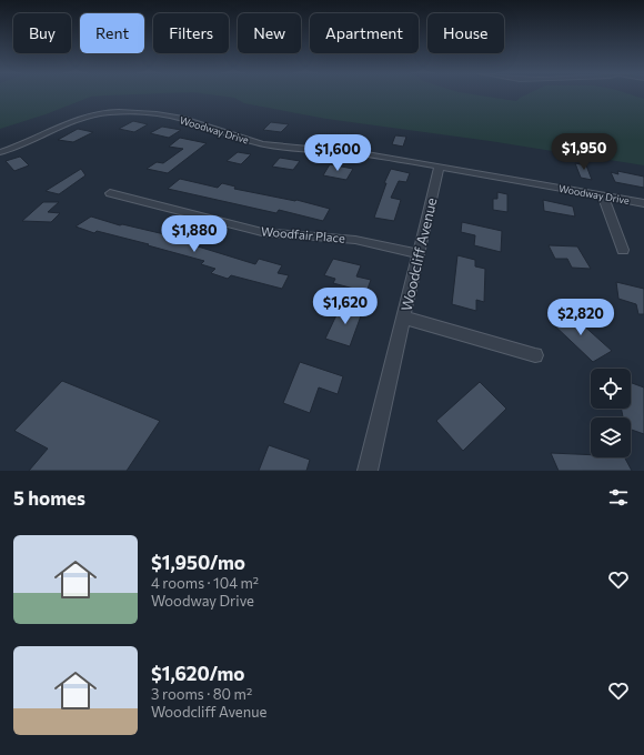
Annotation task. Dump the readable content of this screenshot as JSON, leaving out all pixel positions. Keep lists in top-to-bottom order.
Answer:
{
  "streets": {
    "street": ["Woodway Drive", "Woodfair Place", "Woodcliff Avenue"]
  },
  "crossings": [
    ["Woodway Drive", "Woodcliff Avenue"],
    ["Woodfair Place", "Woodcliff Avenue"]
  ],
  "page": {
    "chip": [
      "Buy",
      "Rent",
      "Filters",
      "New",
      "Apartment",
      "House"
    ],
    "price": [
      "$1,950",
      "$1,600",
      "$1,880",
      "$1,620",
      "$2,820"
    ],
    "heading": "5 homes",
    "list": [
      {
        "name": "$1,950/mo",
        "note": "4 rooms · 104 m² · Woodway Drive"
      },
      {
        "name": "$1,620/mo",
        "note": "3 rooms · 80 m² · Woodcliff Avenue"
      }
    ]
  }
}
